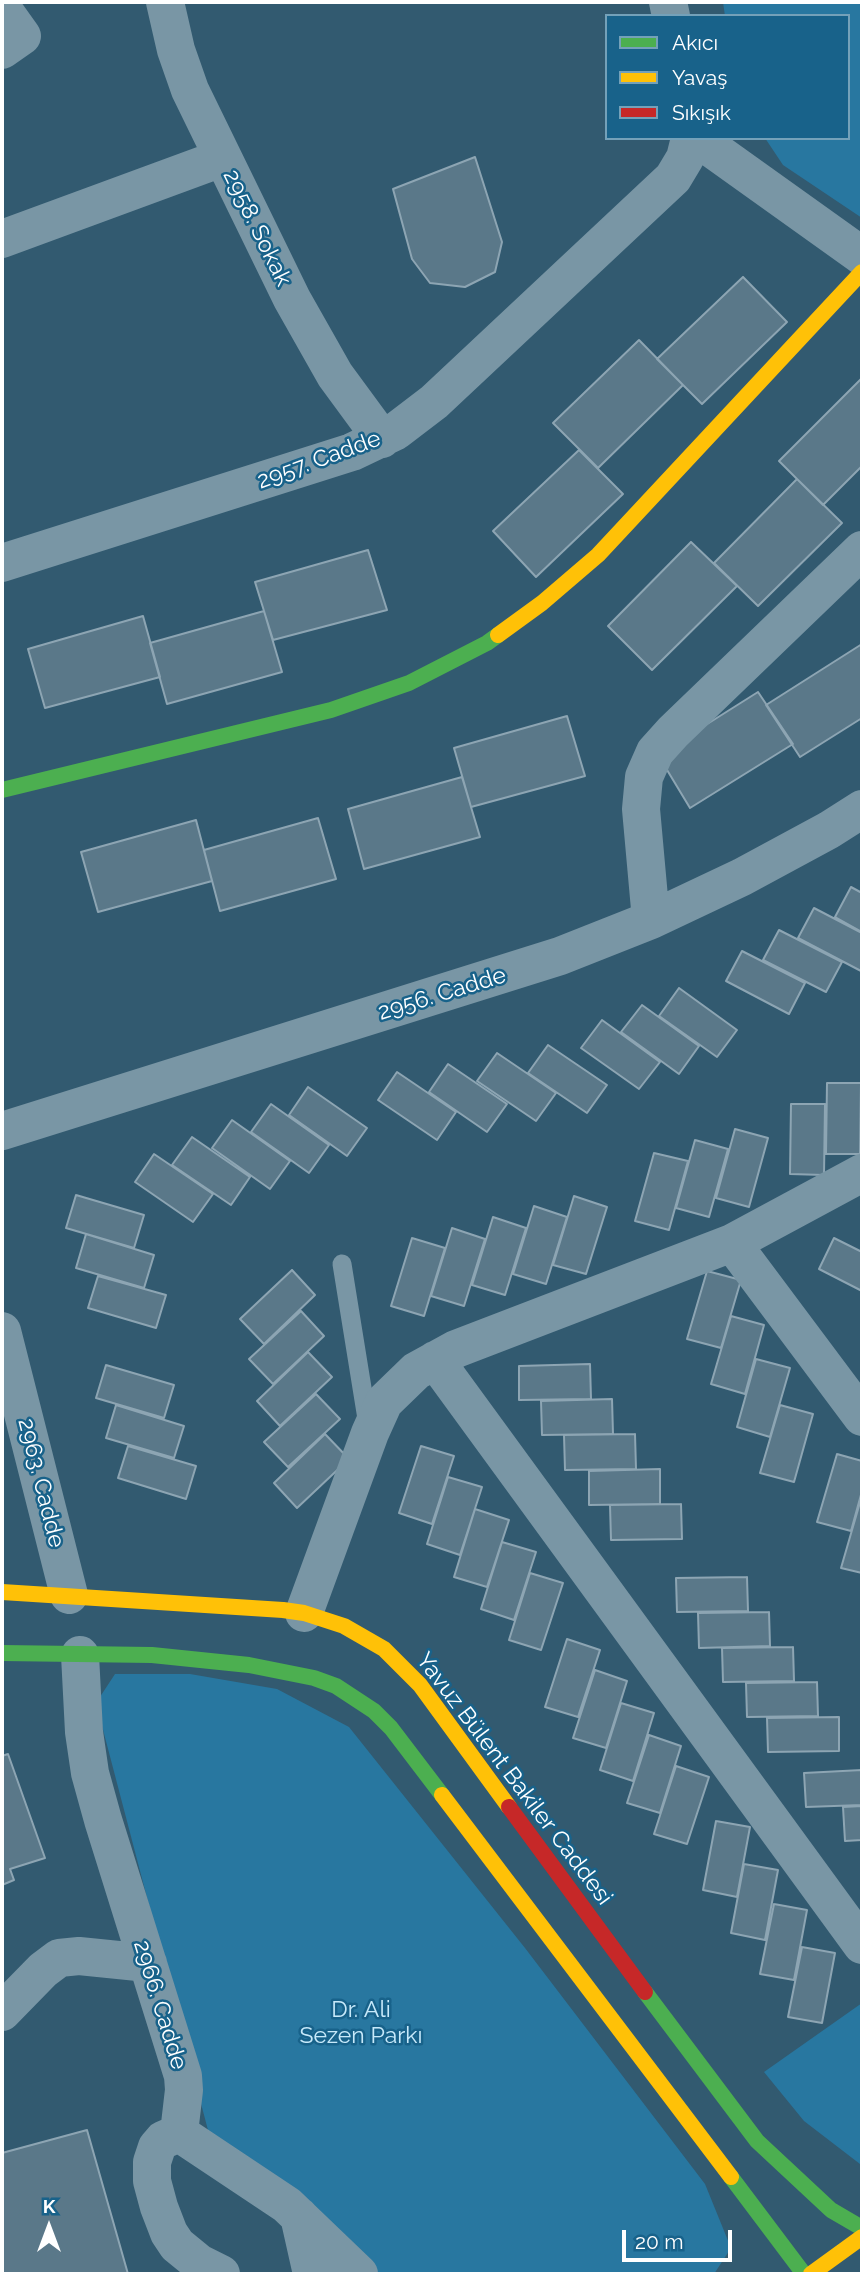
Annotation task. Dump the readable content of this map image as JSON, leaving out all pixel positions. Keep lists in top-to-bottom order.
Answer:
{
  "streets": {
    "street": [
      "2958. Sokak",
      "2957. Cadde",
      "2956. Cadde",
      "2963. Cadde",
      "Yavuz Bülent Bakiler Caddesi",
      "2966. Cadde"
    ]
  },
  "crossings": [
    ["2958. Sokak", "2957. Cadde"],
    ["2963. Cadde", "Yavuz Bülent Bakiler Caddesi"],
    ["2963. Cadde", "2966. Cadde"],
    ["Yavuz Bülent Bakiler Caddesi", "2966. Cadde"]
  ],
  "parks": ["Dr. Ali Sezen Parkı"],
  "legend": ["Akıcı", "Yavaş", "Sıkışık"],
  "scale_bar": "20 m",
  "north": "top"
}
